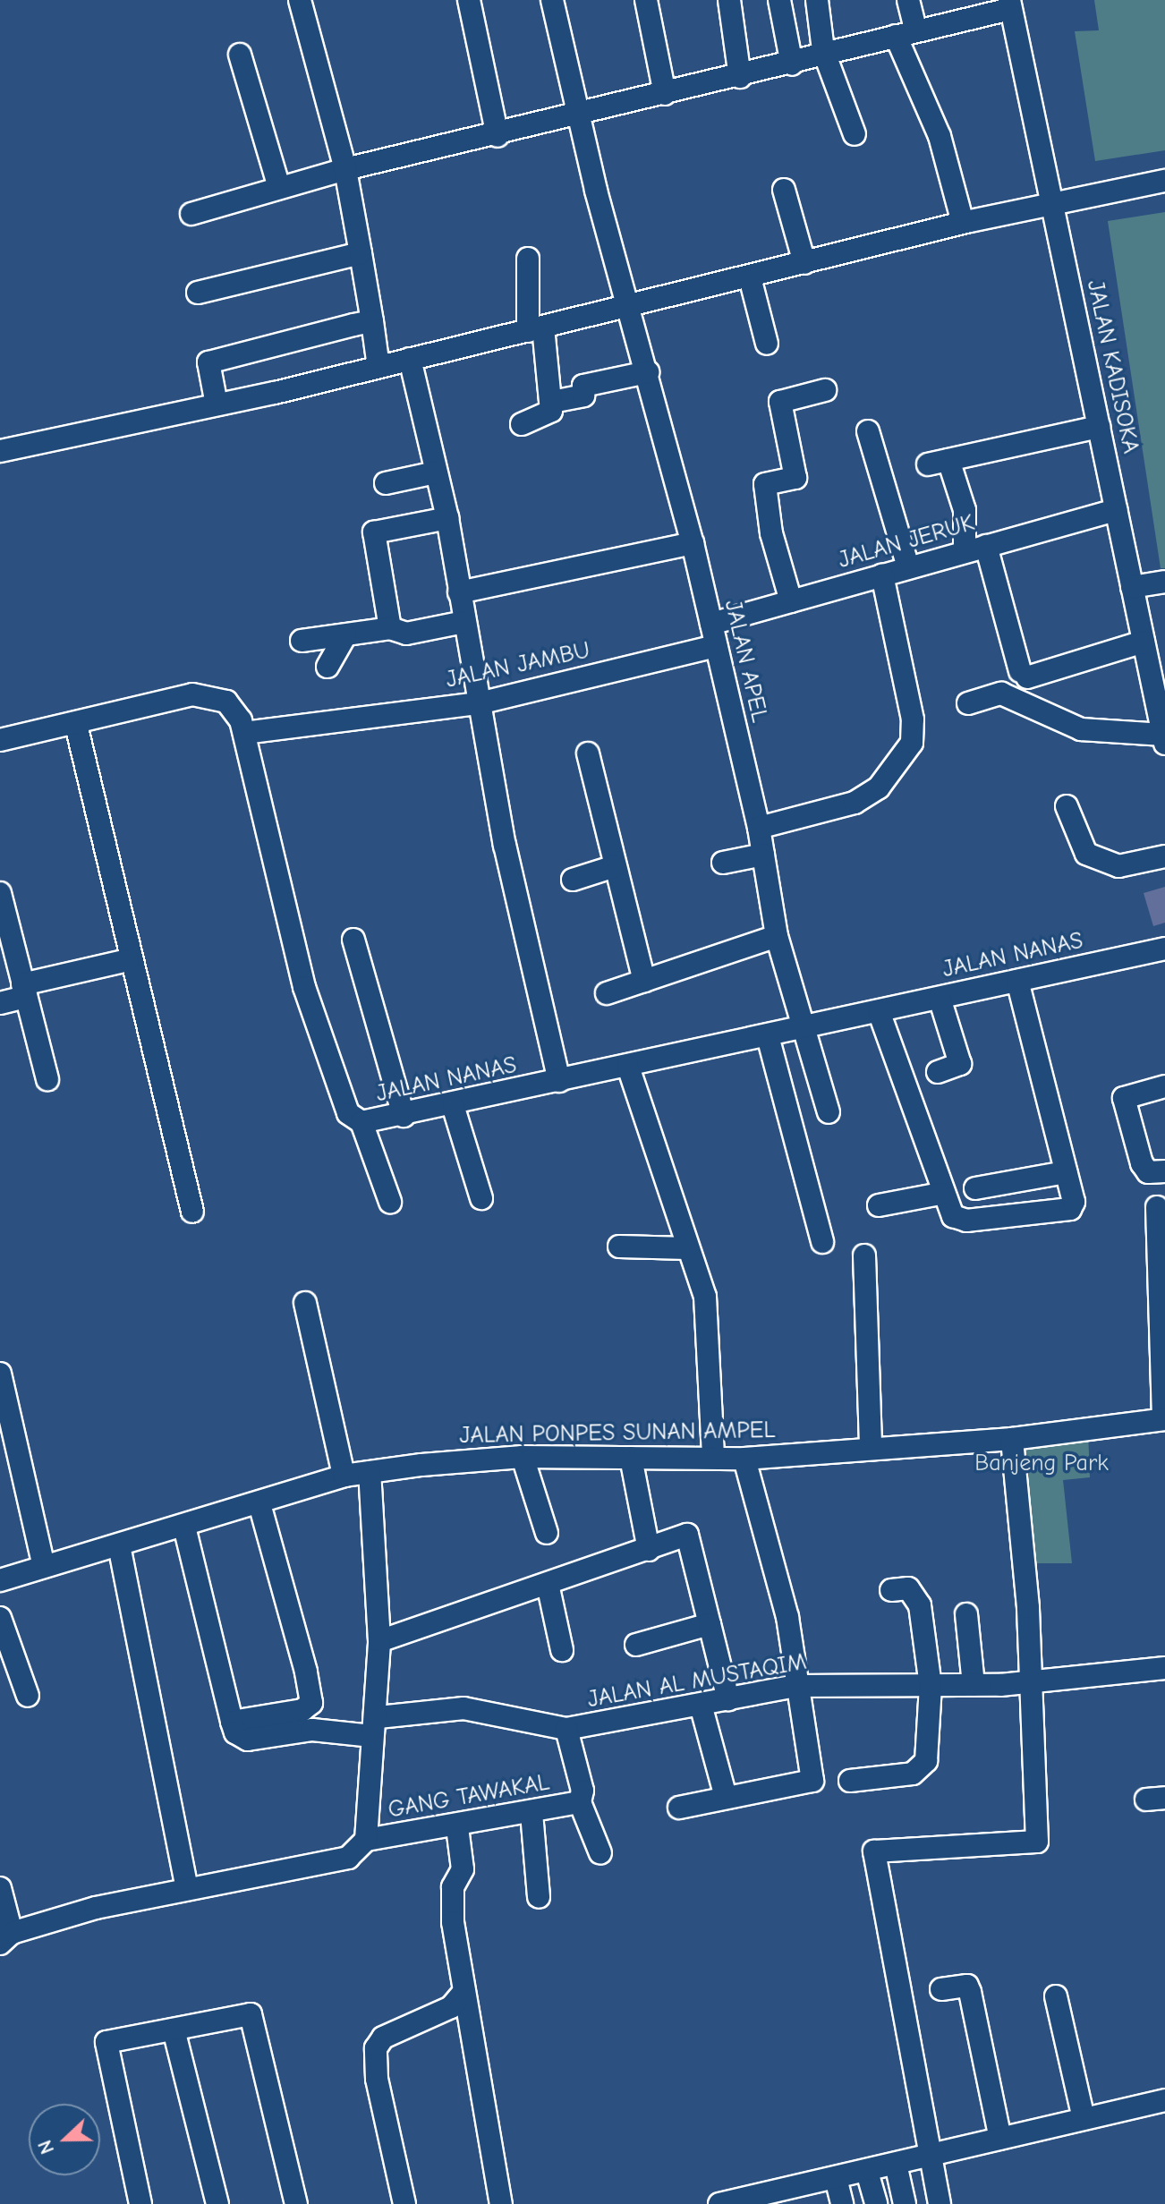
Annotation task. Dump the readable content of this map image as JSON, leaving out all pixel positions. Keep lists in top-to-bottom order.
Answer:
{
  "streets": {
    "street": [
      "JALAN KADISOKA",
      "JALAN JERUK",
      "JALAN APEL",
      "JALAN JAMBU",
      "JALAN NANAS",
      "JALAN PONPES SUNAN AMPEL",
      "JALAN AL MUSTAQIM",
      "GANG TAWAKAL"
    ]
  },
  "crossings": [
    ["JALAN KADISOKA", "JALAN JERUK"],
    ["JALAN JERUK", "JALAN APEL"],
    ["JALAN APEL", "JALAN JAMBU"],
    ["JALAN APEL", "JALAN NANAS"],
    ["JALAN JAMBU", "JALAN NANAS"]
  ],
  "parks": ["Banjeng Park"],
  "north": "left"
}
